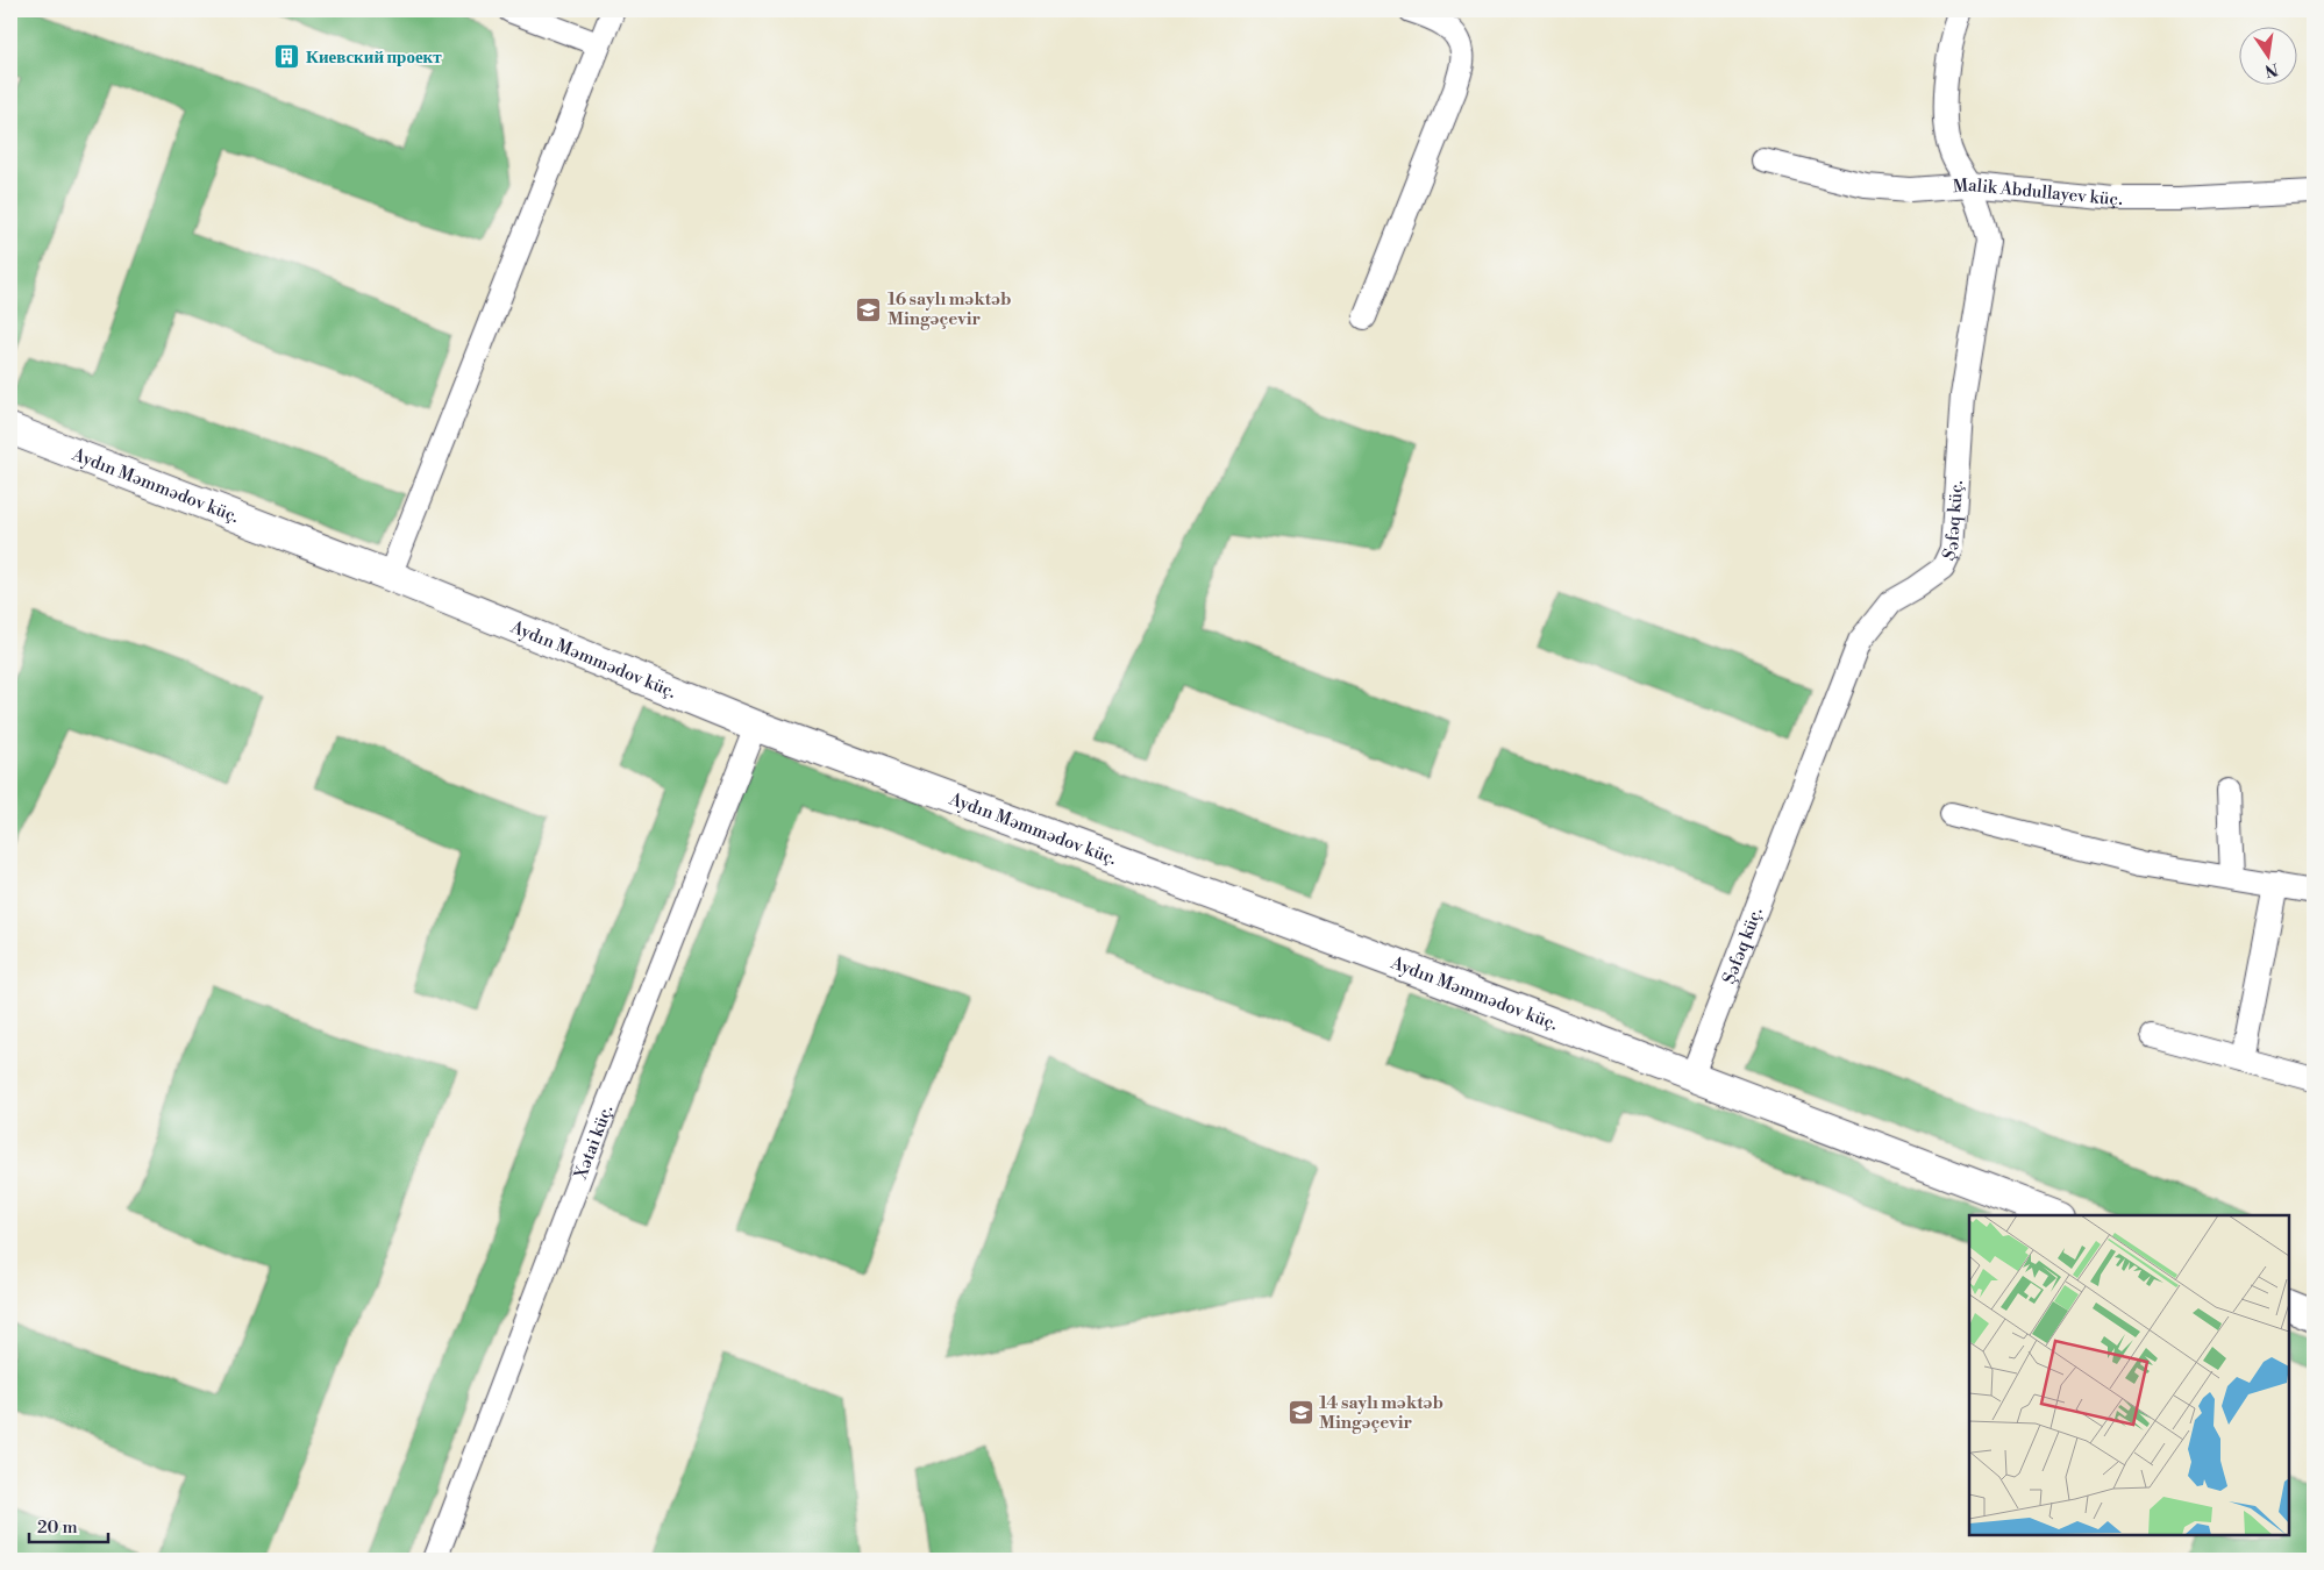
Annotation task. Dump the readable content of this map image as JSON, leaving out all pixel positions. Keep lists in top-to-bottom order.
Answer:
{
  "streets": {
    "street": [
      "Malik Abdullayev küç.",
      "Aydın Məmmədov küç.",
      "Şəfəq küç.",
      "Xətai küç."
    ]
  },
  "crossings": [
    ["Malik Abdullayev küç.", "Şəfəq küç."],
    ["Aydın Məmmədov küç.", "Şəfəq küç."],
    ["Aydın Məmmədov küç.", "Xətai küç."]
  ],
  "places": {
    "building": ["Киевский проект"],
    "school or university": ["16 saylı məktəb Mingəçevir", "14 saylı məktəb Mingəçevir"]
  },
  "scale_bar": "20 m",
  "north": "bottom"
}
